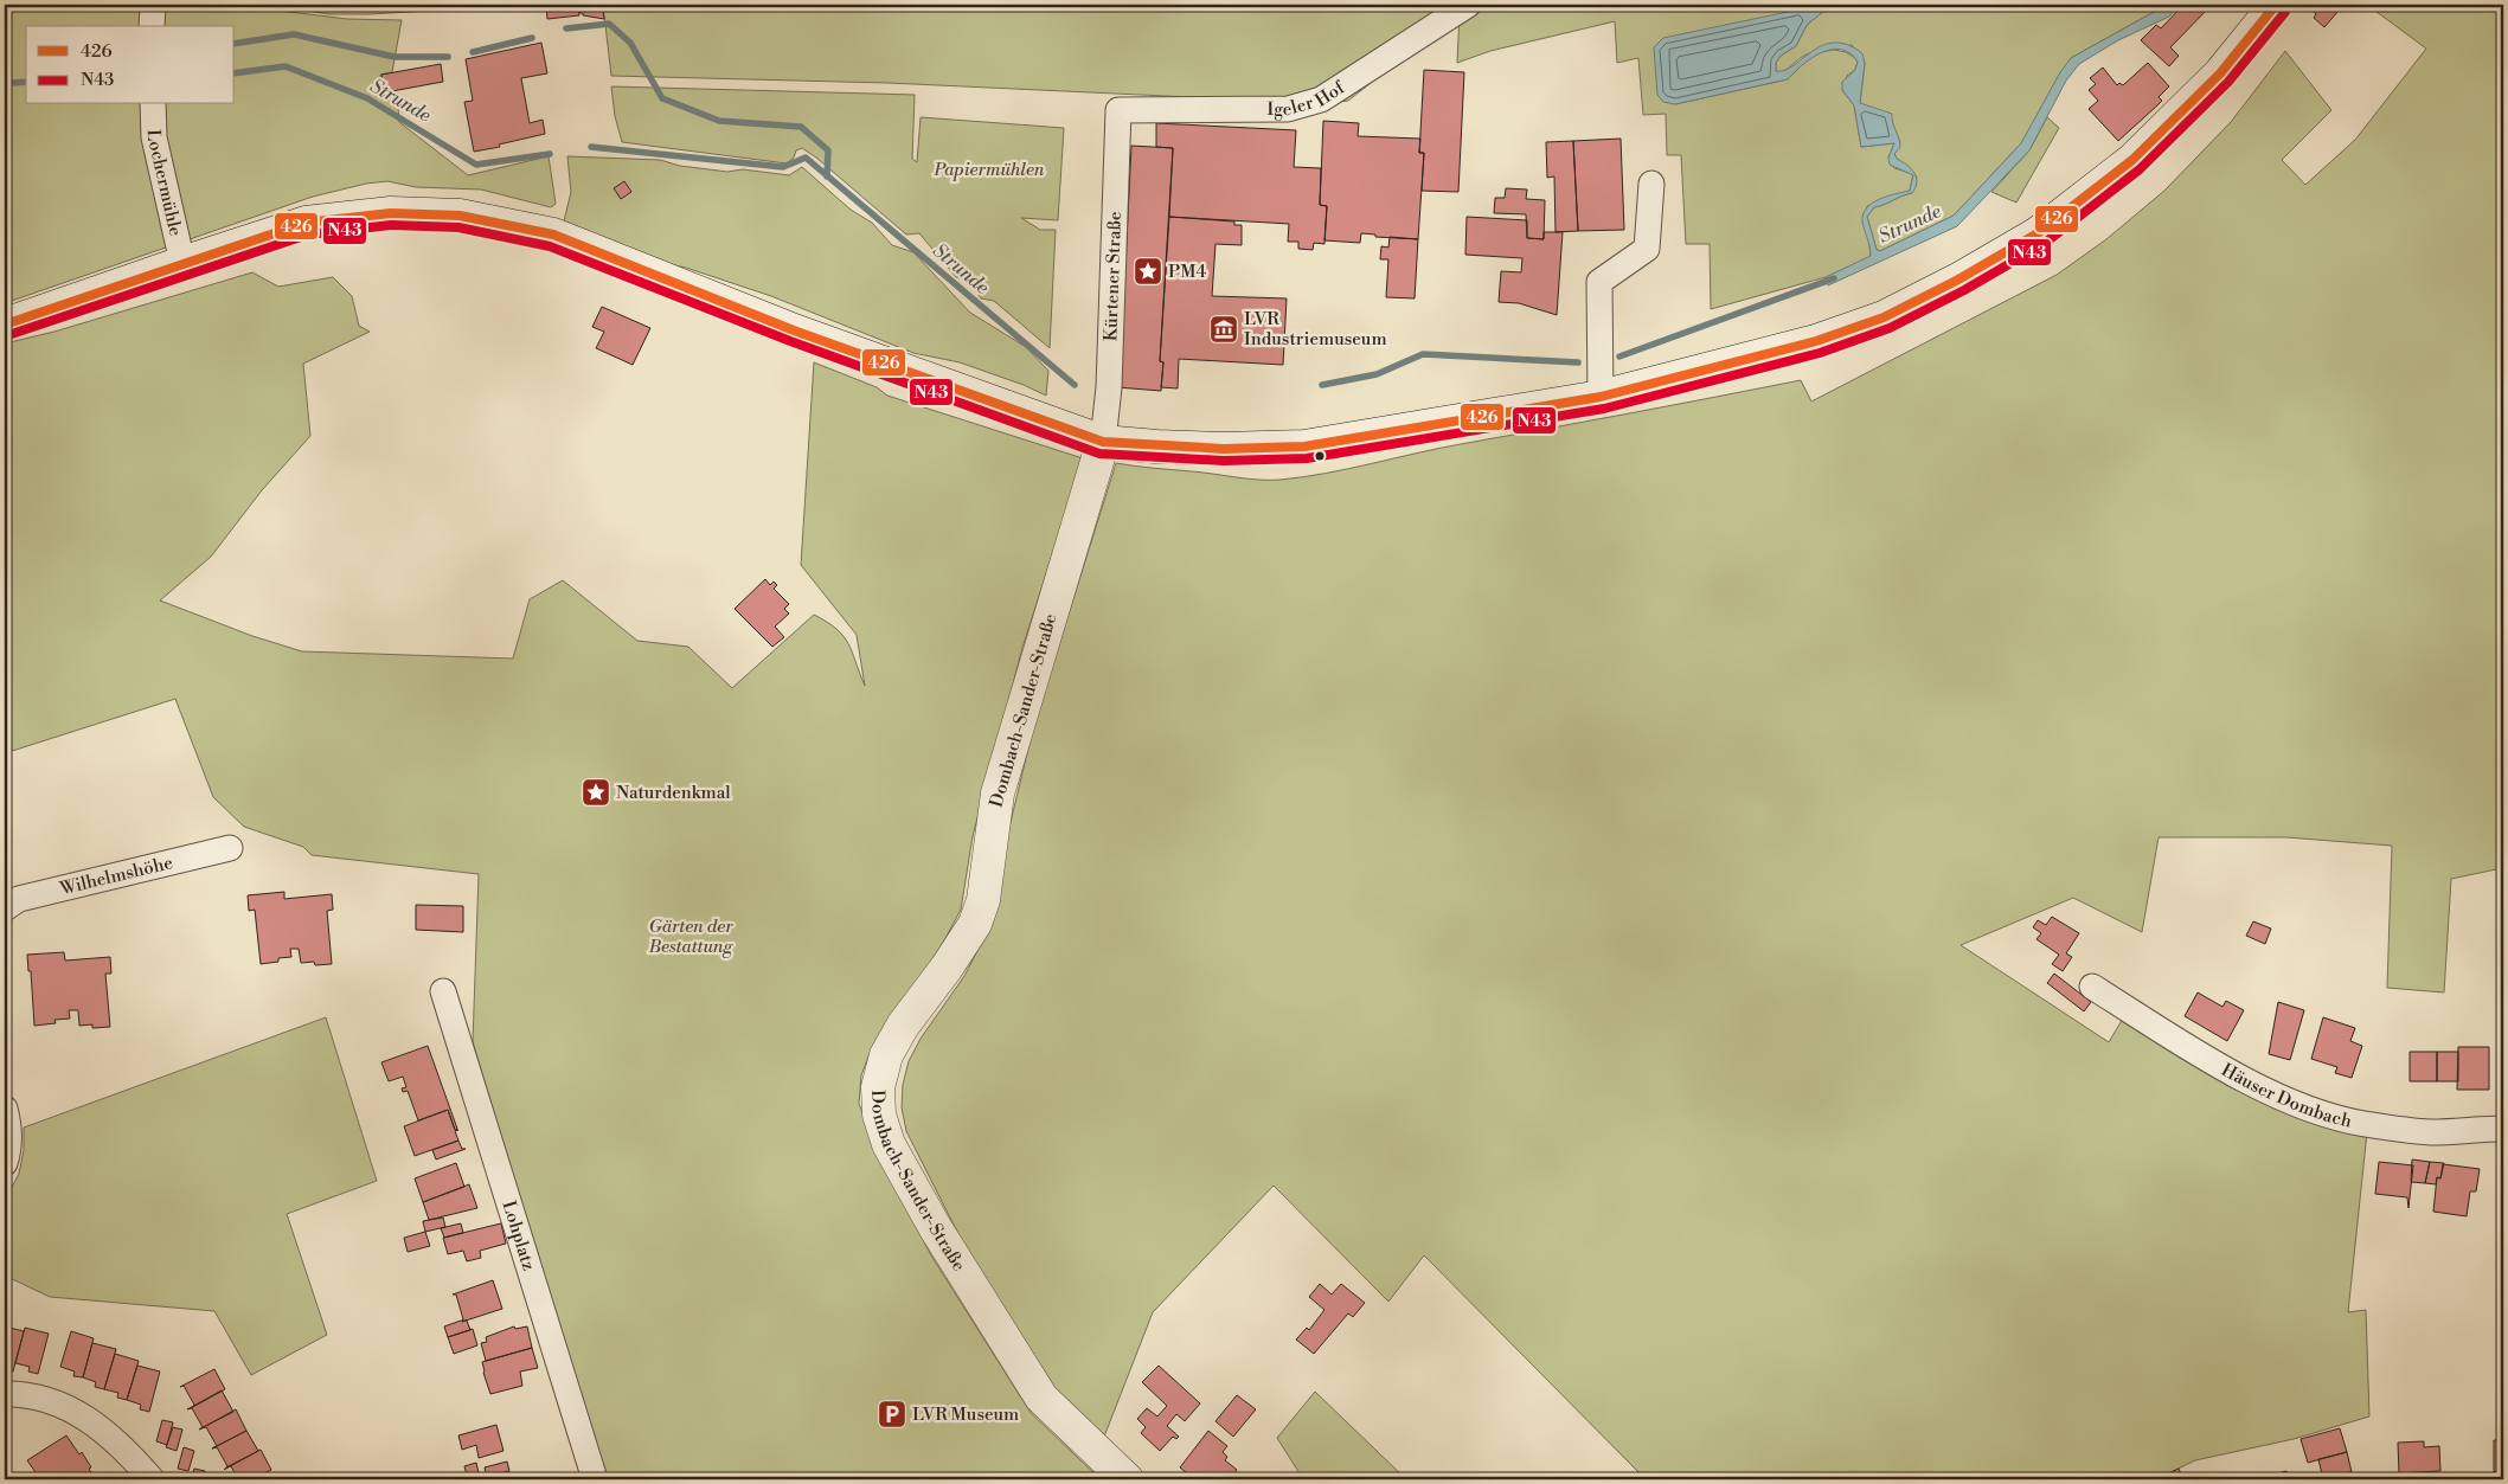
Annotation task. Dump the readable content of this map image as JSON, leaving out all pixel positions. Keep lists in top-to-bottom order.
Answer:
{
  "streets": {
    "main road": ["Dombach-Sander-Straße"],
    "street": [
      "Igeler Hof",
      "Lochermühle",
      "Kürtener Straße",
      "Wilhelmshöhe",
      "Häuser Dombach",
      "Lohplatz"
    ]
  },
  "crossings": [
    ["Igeler Hof", "Kürtener Straße"],
    ["Kürtener Straße", "Dombach-Sander-Straße"]
  ],
  "water": ["Strunde"],
  "parks": ["Papiermühlen", "Gärten der Bestattung"],
  "places": {
    "place": ["PM4", "Naturdenkmal"],
    "museum": ["LVR Industriemuseum"],
    "parking": ["LVR Museum"]
  },
  "lines": ["transit line 426", "transit line N43"],
  "legend": ["426", "N43"]
}
